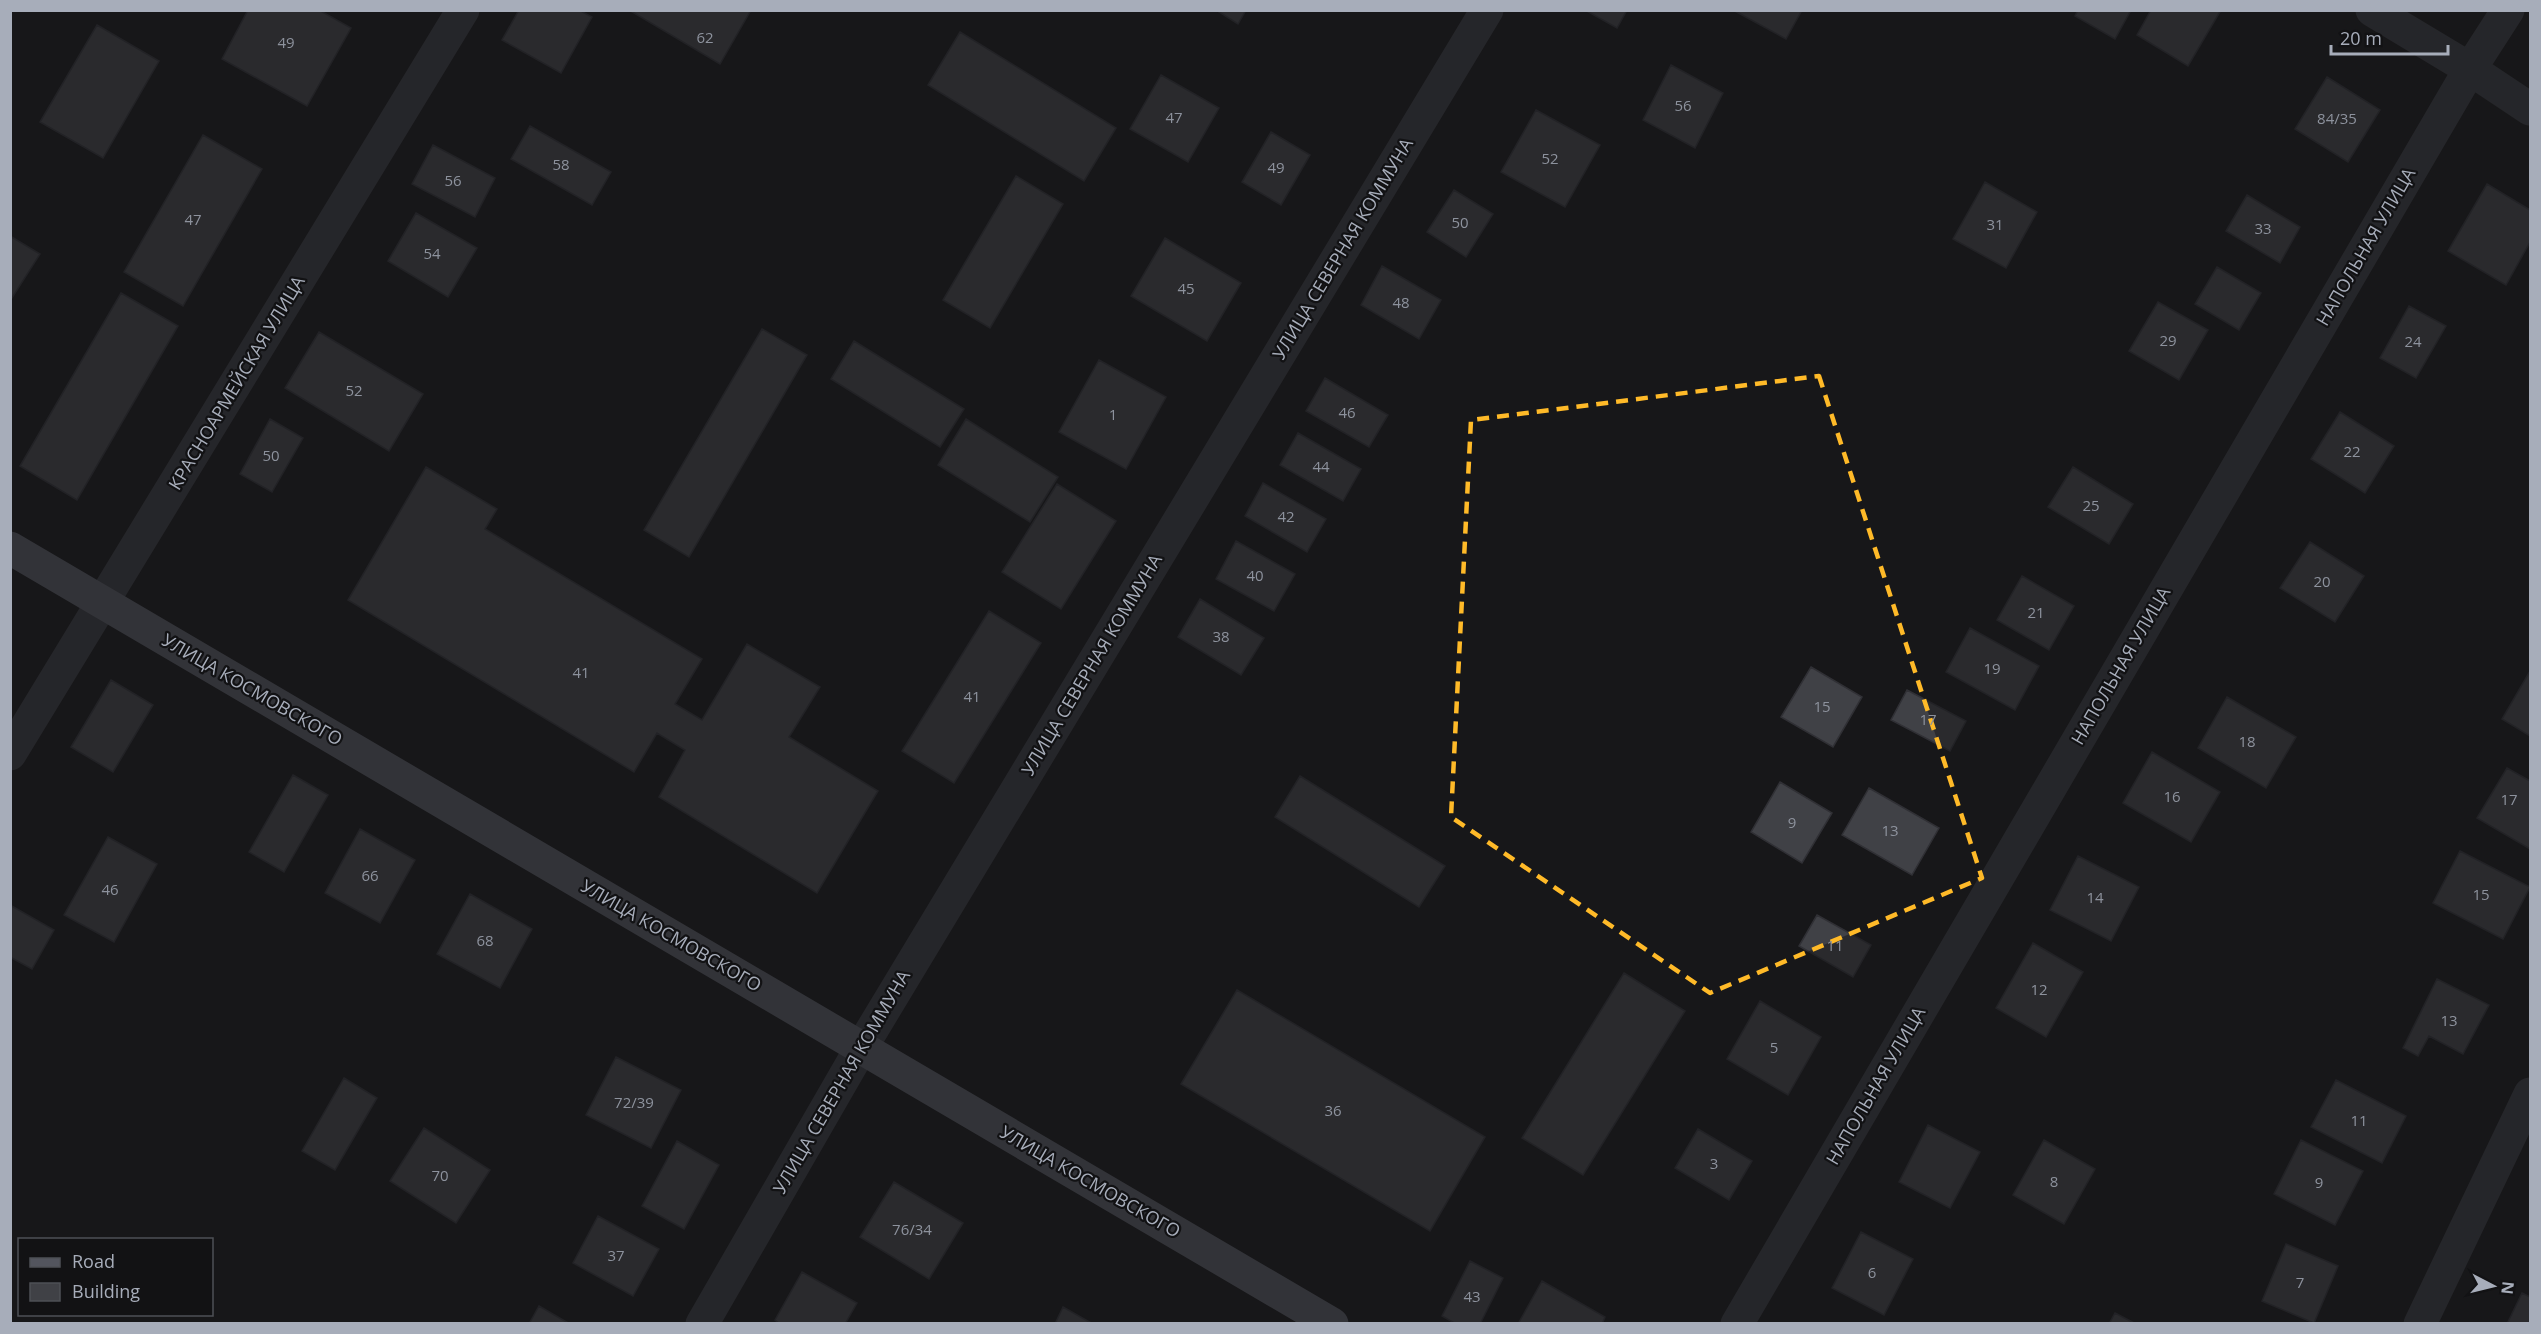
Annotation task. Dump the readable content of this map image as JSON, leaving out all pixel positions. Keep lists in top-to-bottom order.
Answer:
{
  "streets": {
    "main road": ["УЛИЦА КОСМОВСКОГО"],
    "street": ["НАПОЛЬНАЯ УЛИЦА", "УЛИЦА СЕВЕРНАЯ КОММУНА", "КРАСНОАРМЕЙСКАЯ УЛИЦА"]
  },
  "crossings": [
    ["УЛИЦА СЕВЕРНАЯ КОММУНА", "УЛИЦА КОСМОВСКОГО"],
    ["КРАСНОАРМЕЙСКАЯ УЛИЦА", "УЛИЦА КОСМОВСКОГО"]
  ],
  "house_numbers": [
    "62",
    "49",
    "56",
    "47",
    "84/35",
    "52",
    "58",
    "49",
    "56",
    "47",
    "50",
    "31",
    "33",
    "54",
    "45",
    "48",
    "29",
    "24",
    "52",
    "46",
    "1",
    "22",
    "50",
    "44",
    "25",
    "42",
    "40",
    "20",
    "21",
    "38",
    "19",
    "41",
    "41",
    "15",
    "17",
    "18",
    "16",
    "17",
    "9",
    "13",
    "66",
    "46",
    "15",
    "14",
    "68",
    "11",
    "12",
    "13",
    "5",
    "72/39",
    "36",
    "11",
    "3",
    "70",
    "8",
    "9",
    "76/34",
    "37",
    "6",
    "7",
    "43"
  ],
  "legend": ["Road", "Building"],
  "scale_bar": "20 m",
  "north": "right"
}
